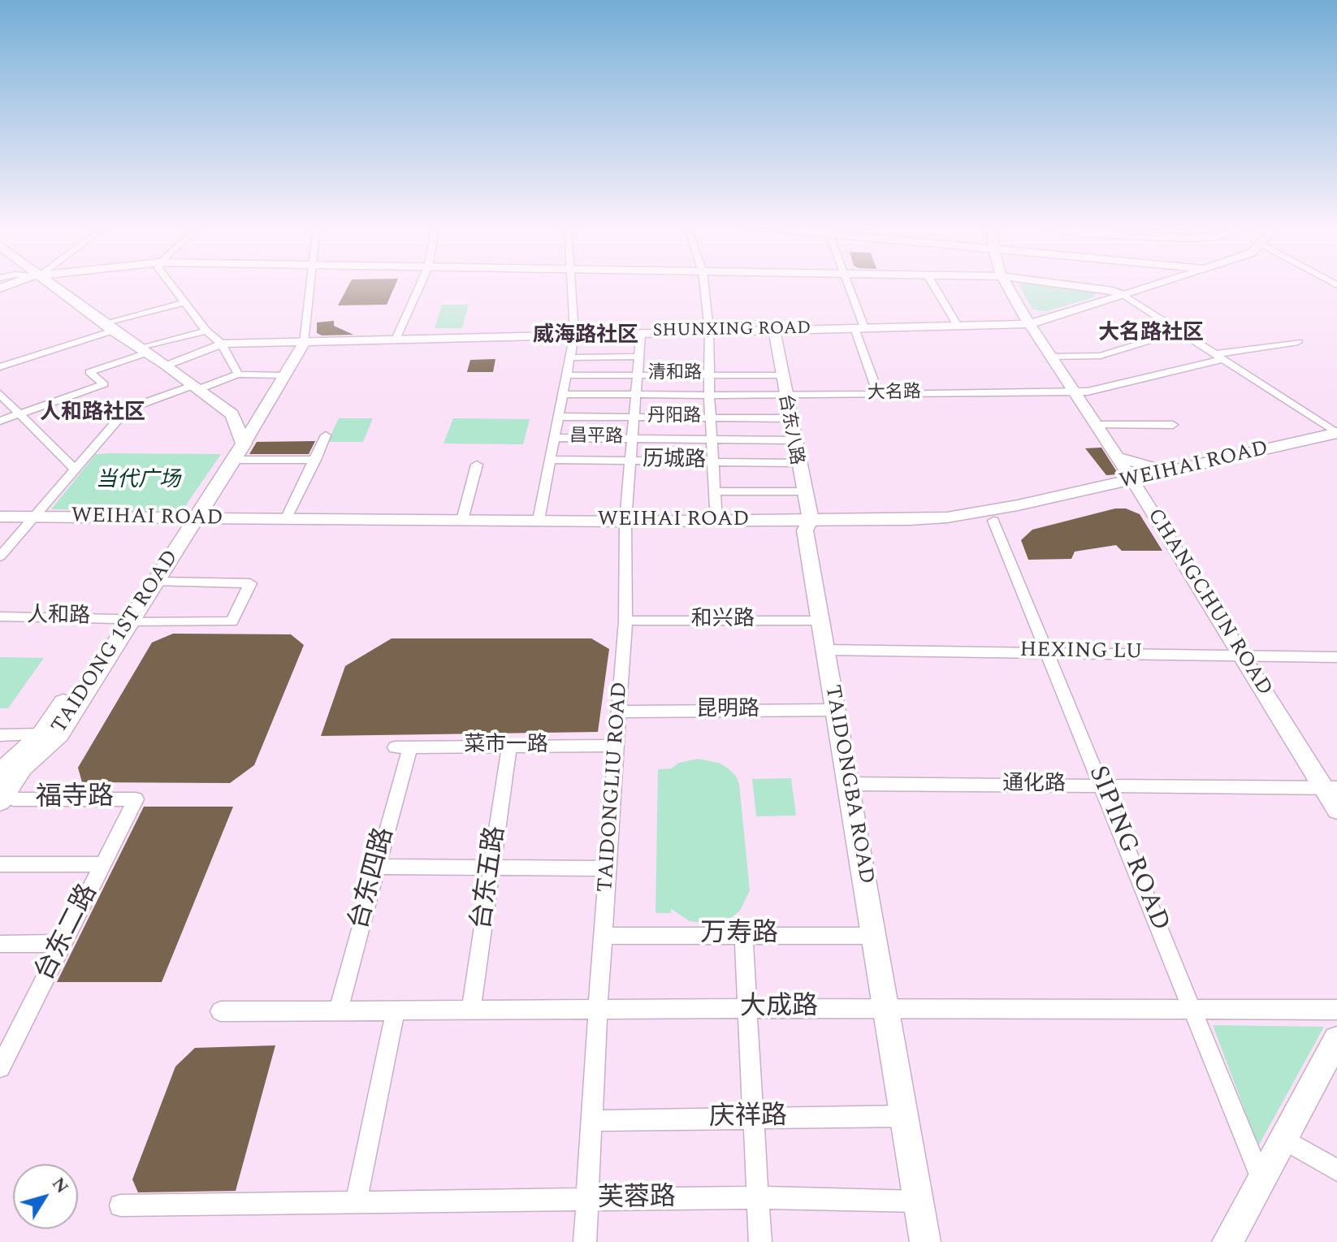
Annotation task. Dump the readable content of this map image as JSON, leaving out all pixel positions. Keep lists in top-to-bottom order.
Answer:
{
  "streets": {
    "main road": ["WEIHAI ROAD", "TAIDONG 1ST ROAD"],
    "street": [
      "SHUNXING ROAD",
      "清和路",
      "大名路",
      "丹阳路",
      "台东八路",
      "昌平路",
      "历城路",
      "CHANGCHUN ROAD",
      "人和路",
      "和兴路",
      "HEXING LU",
      "昆明路",
      "菜市一路",
      "TAIDONGBA ROAD",
      "通化路",
      "TAIDONGLIU ROAD",
      "福寺路",
      "SIPING ROAD",
      "台东五路",
      "台东四路",
      "台东二路",
      "万寿路",
      "大成路",
      "庆祥路",
      "芙蓉路"
    ]
  },
  "crossings": [
    ["SHUNXING ROAD", "台东八路"],
    ["SHUNXING ROAD", "CHANGCHUN ROAD"],
    ["SHUNXING ROAD", "TAIDONGLIU ROAD"],
    ["清和路", "台东八路"],
    ["清和路", "TAIDONGLIU ROAD"],
    ["大名路", "台东八路"],
    ["大名路", "CHANGCHUN ROAD"],
    ["大名路", "TAIDONGLIU ROAD"],
    ["丹阳路", "台东八路"],
    ["丹阳路", "TAIDONGLIU ROAD"],
    ["台东八路", "昌平路"],
    ["台东八路", "历城路"],
    ["台东八路", "WEIHAI ROAD"],
    ["台东八路", "TAIDONGBA ROAD"],
    ["昌平路", "TAIDONGLIU ROAD"],
    ["历城路", "TAIDONGLIU ROAD"],
    ["WEIHAI ROAD", "CHANGCHUN ROAD"],
    ["WEIHAI ROAD", "TAIDONG 1ST ROAD"],
    ["WEIHAI ROAD", "TAIDONGBA ROAD"],
    ["WEIHAI ROAD", "TAIDONGLIU ROAD"],
    ["WEIHAI ROAD", "SIPING ROAD"],
    ["CHANGCHUN ROAD", "HEXING LU"],
    ["CHANGCHUN ROAD", "通化路"],
    ["人和路", "TAIDONG 1ST ROAD"],
    ["和兴路", "TAIDONGBA ROAD"],
    ["和兴路", "TAIDONGLIU ROAD"],
    ["TAIDONG 1ST ROAD", "福寺路"],
    ["HEXING LU", "TAIDONGBA ROAD"],
    ["HEXING LU", "SIPING ROAD"],
    ["昆明路", "TAIDONGBA ROAD"],
    ["昆明路", "TAIDONGLIU ROAD"],
    ["菜市一路", "TAIDONGLIU ROAD"],
    ["菜市一路", "台东五路"],
    ["菜市一路", "台东四路"],
    ["TAIDONGBA ROAD", "通化路"],
    ["TAIDONGBA ROAD", "万寿路"],
    ["TAIDONGBA ROAD", "大成路"],
    ["TAIDONGBA ROAD", "庆祥路"],
    ["TAIDONGBA ROAD", "芙蓉路"],
    ["通化路", "SIPING ROAD"],
    ["TAIDONGLIU ROAD", "万寿路"],
    ["TAIDONGLIU ROAD", "大成路"],
    ["TAIDONGLIU ROAD", "庆祥路"],
    ["TAIDONGLIU ROAD", "芙蓉路"],
    ["福寺路", "台东二路"],
    ["SIPING ROAD", "大成路"],
    ["台东五路", "大成路"],
    ["台东四路", "大成路"]
  ],
  "districts": ["大名路社区", "威海路社区", "人和路社区"],
  "parks": ["当代广场"],
  "north": "top right"
}
